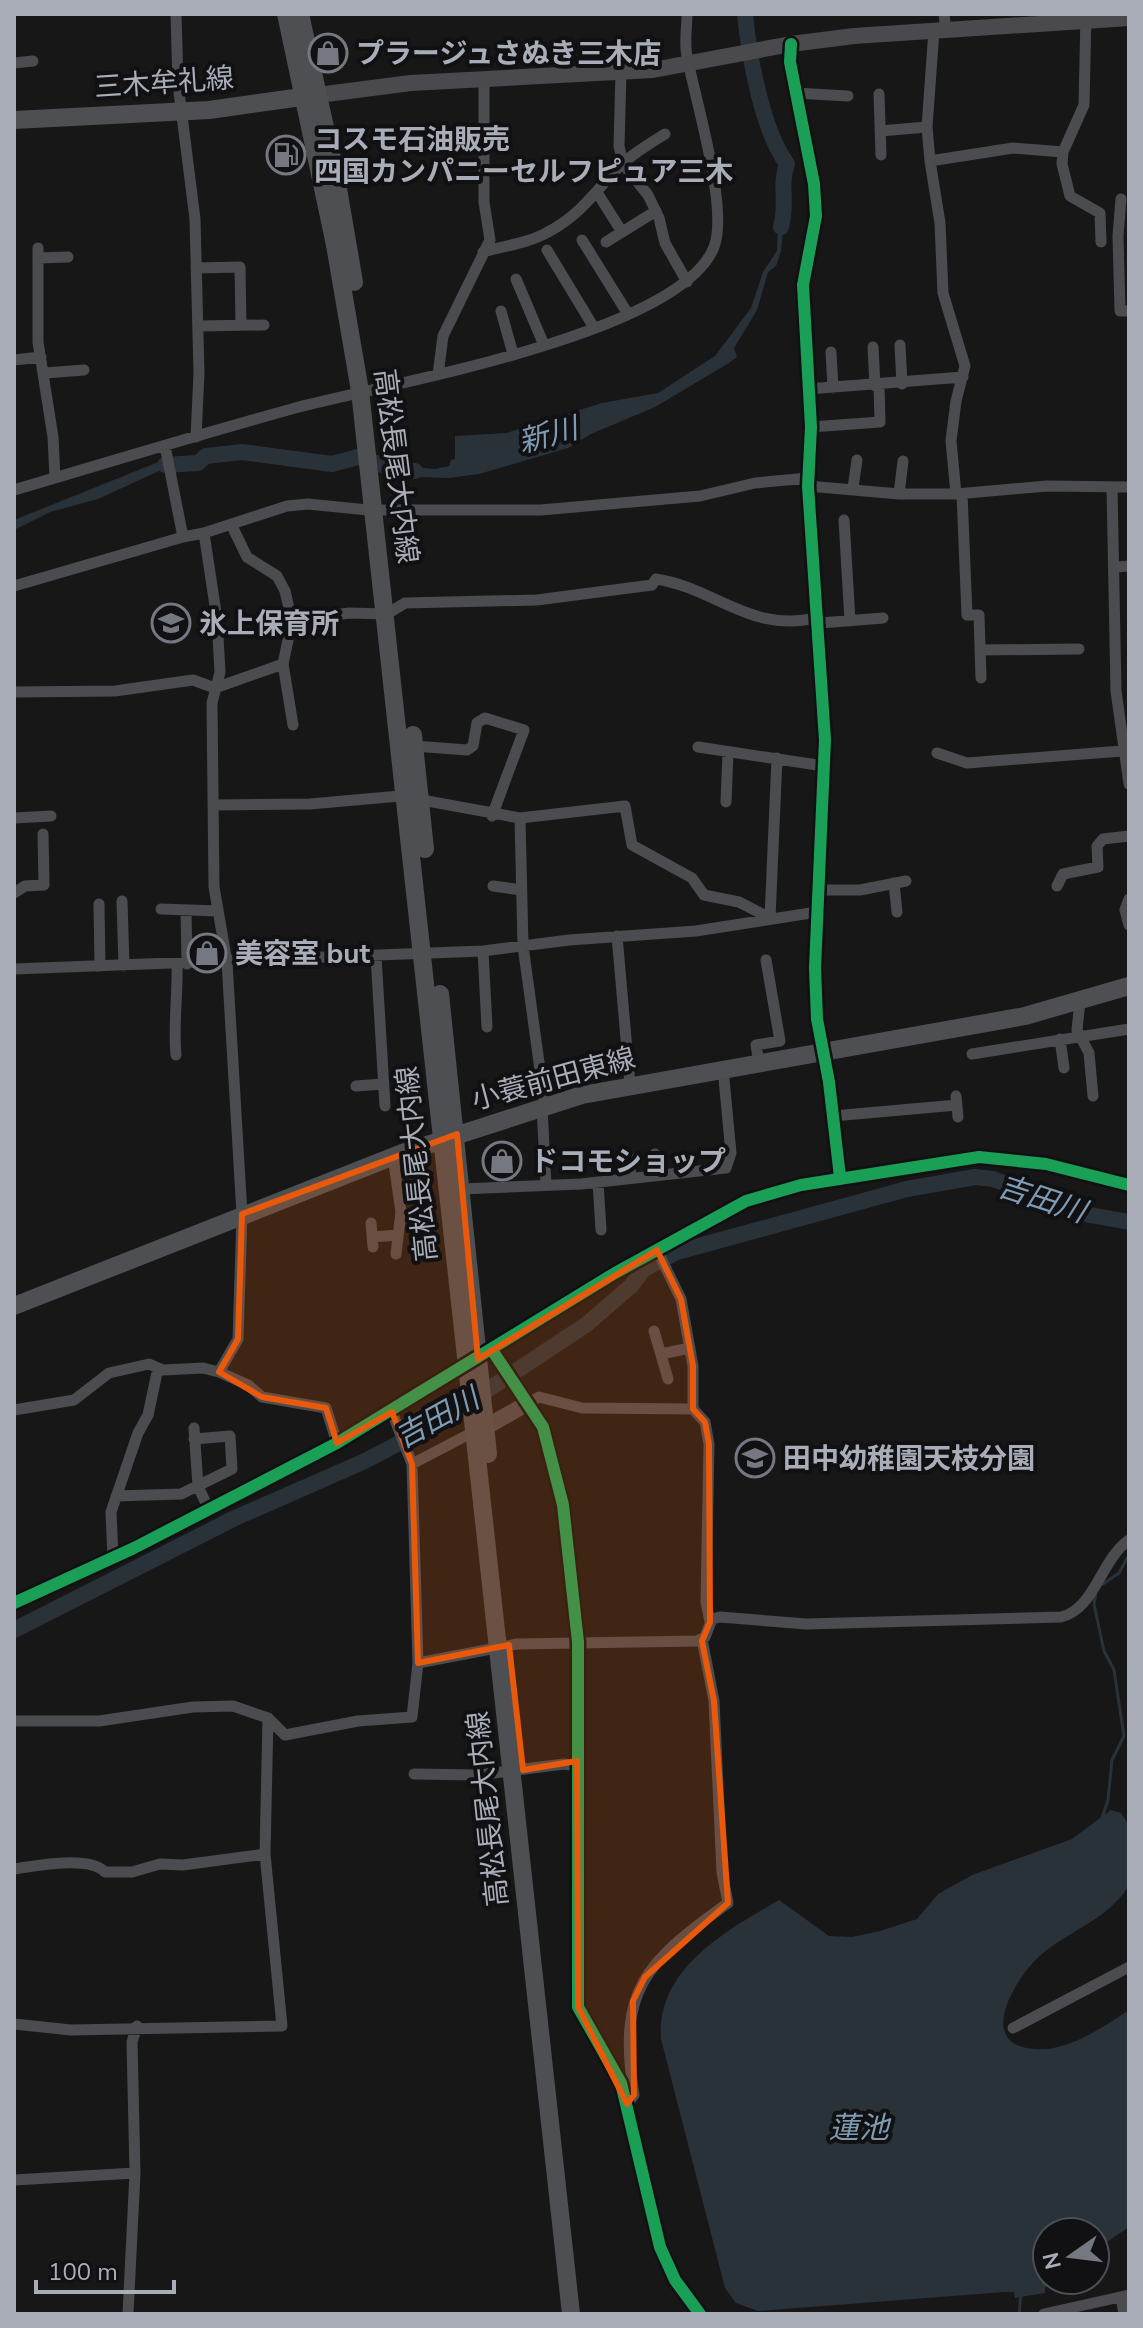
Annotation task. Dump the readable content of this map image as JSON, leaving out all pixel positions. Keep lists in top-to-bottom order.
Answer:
{
  "streets": {
    "main road": ["三木牟礼線", "高松長尾大内線", "小蓑前田東線"]
  },
  "crossings": [
    ["三木牟礼線", "高松長尾大内線"],
    ["高松長尾大内線", "小蓑前田東線"]
  ],
  "water": ["新川", "吉田川", "蓮池"],
  "places": {
    "shop": ["プラージュさぬき三木店", "美容室 but", "ドコモショップ"],
    "fuel station": ["コスモ石油販売 四国カンパニーセルフピュア三木"],
    "school or university": ["氷上保育所", "田中幼稚園天枝分園"]
  },
  "scale_bar": "100 m",
  "north": "left"
}
